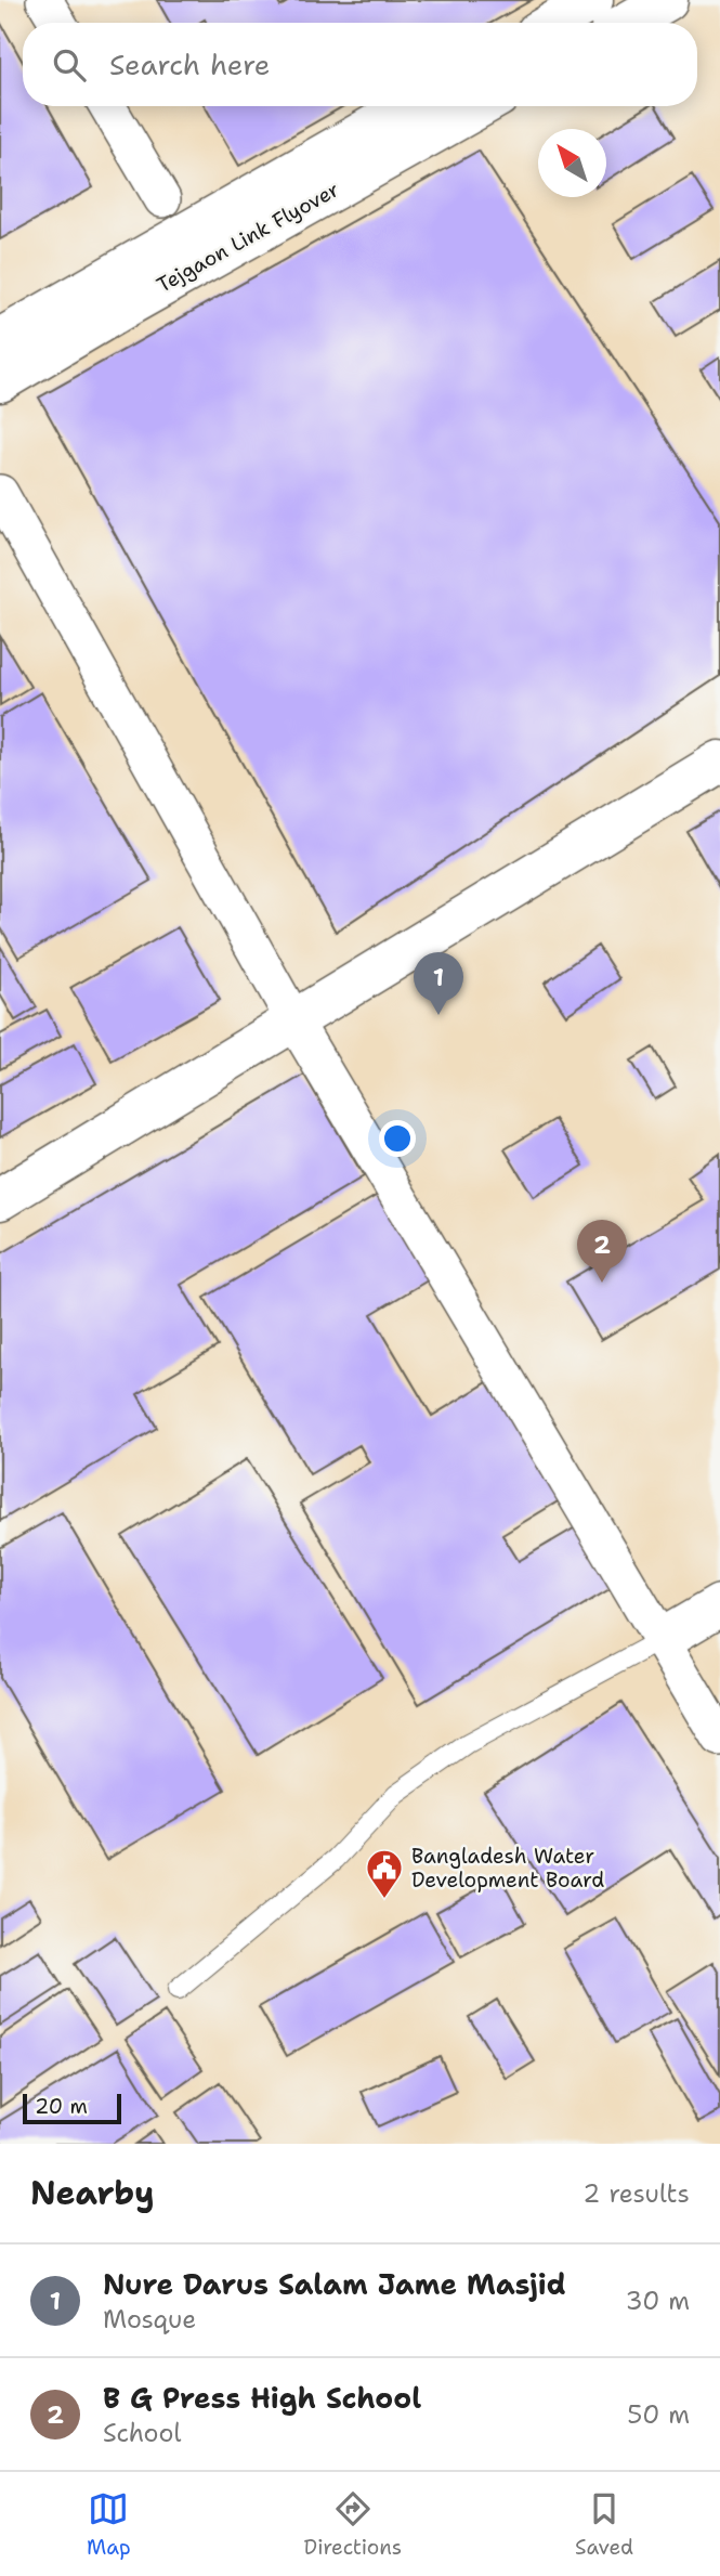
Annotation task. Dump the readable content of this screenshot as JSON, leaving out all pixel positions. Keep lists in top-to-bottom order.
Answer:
{
  "streets": {
    "main road": ["Tejgaon Link Flyover"]
  },
  "places": {
    "public building": ["Bangladesh Water Development Board"]
  },
  "scale_bar": "20 m",
  "north": "top left",
  "page": {
    "search": "Search here",
    "pins": ["1", "2"],
    "scale": "20 m",
    "heading": ["Nearby", "2 results"],
    "list": [
      {
        "mark": "1",
        "name": "Nure Darus Salam Jame Masjid",
        "note": "Mosque",
        "value": "30 m"
      },
      {
        "mark": "2",
        "name": "B G Press High School",
        "note": "School",
        "value": "50 m"
      }
    ],
    "nav": ["Map", "Directions", "Saved"]
  }
}
